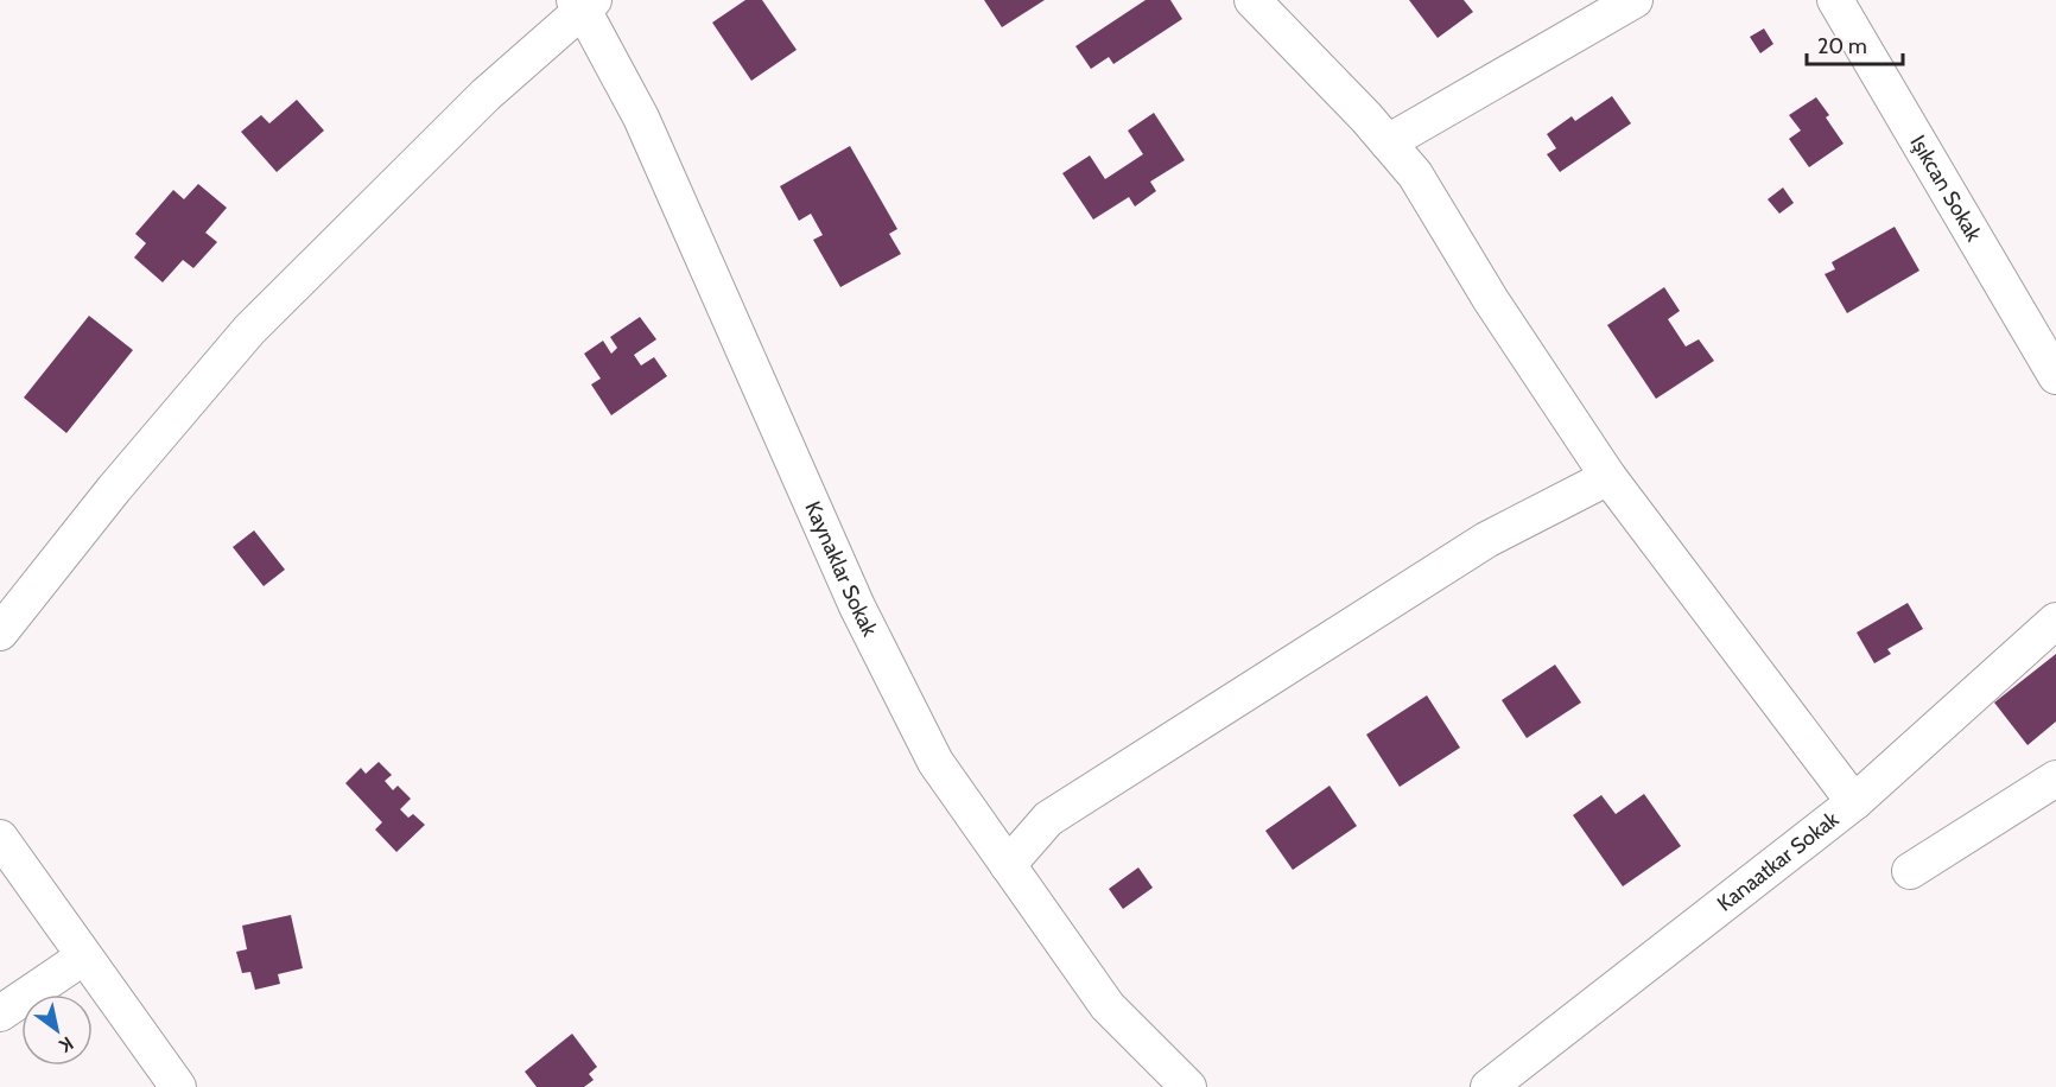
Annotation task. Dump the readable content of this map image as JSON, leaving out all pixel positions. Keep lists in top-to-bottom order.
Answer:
{
  "streets": {
    "street": ["Işıkcan Sokak", "Kaynaklar Sokak", "Kanaatkar Sokak"]
  },
  "scale_bar": "20 m",
  "north": "bottom right"
}
